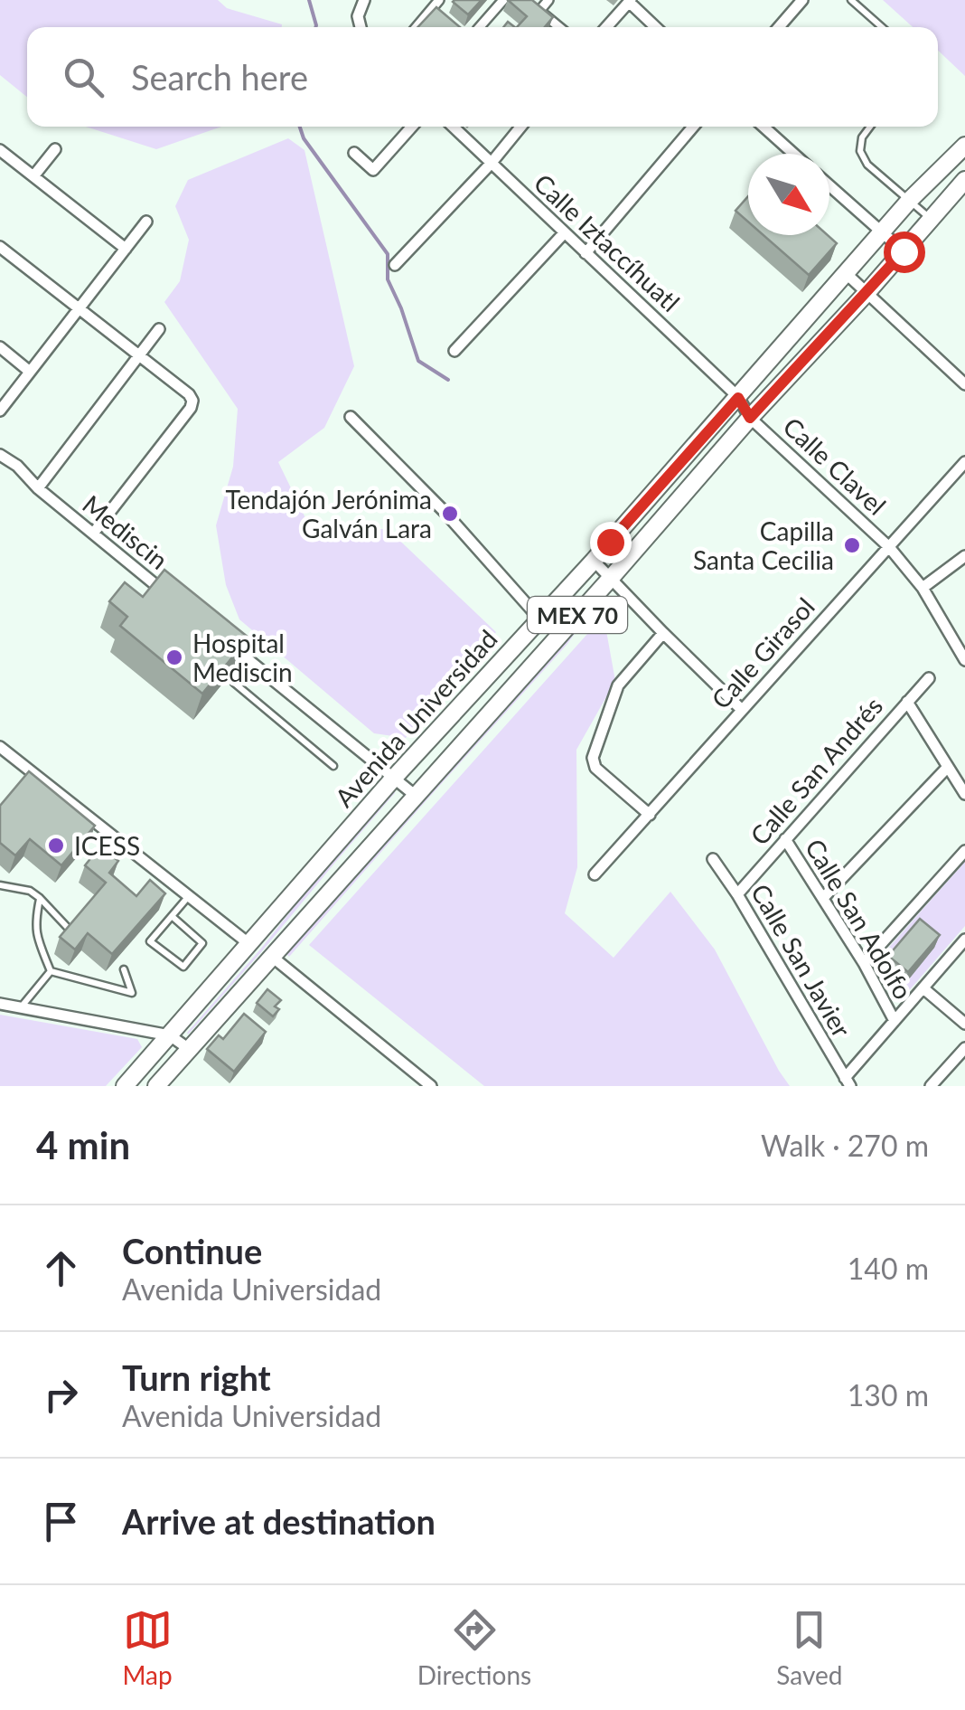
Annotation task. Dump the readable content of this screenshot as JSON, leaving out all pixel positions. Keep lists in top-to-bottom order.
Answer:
{
  "streets": {
    "main road": ["MEX 70", "Avenida Universidad"],
    "street": [
      "Calle Iztaccíhuatl",
      "Calle Clavel",
      "Mediscin",
      "Calle Girasol",
      "Calle San Andrés",
      "Calle San Adolfo",
      "Calle San Javier"
    ]
  },
  "crossings": [
    ["Calle Iztaccíhuatl", "Calle Clavel"],
    ["Calle Iztaccíhuatl", "Avenida Universidad"],
    ["Calle Clavel", "Calle Girasol"],
    ["Calle Clavel", "Avenida Universidad"],
    ["Calle San Andrés", "Calle San Adolfo"],
    ["Calle San Andrés", "Calle San Javier"],
    ["Calle San Adolfo", "Calle San Javier"]
  ],
  "places": [
    "Tendajón Jerónima Galván Lara",
    "Capilla Santa Cecilia",
    "Hospital Mediscin",
    "ICESS"
  ],
  "north": "bottom right",
  "page": {
    "search": "Search here",
    "heading": ["4 min", "Walk · 270 m"],
    "list": [
      ["Continue", "Avenida Universidad", "140 m"],
      ["Turn right", "Avenida Universidad", "130 m"],
      "Arrive at destination"
    ],
    "nav": ["Map", "Directions", "Saved"]
  }
}
